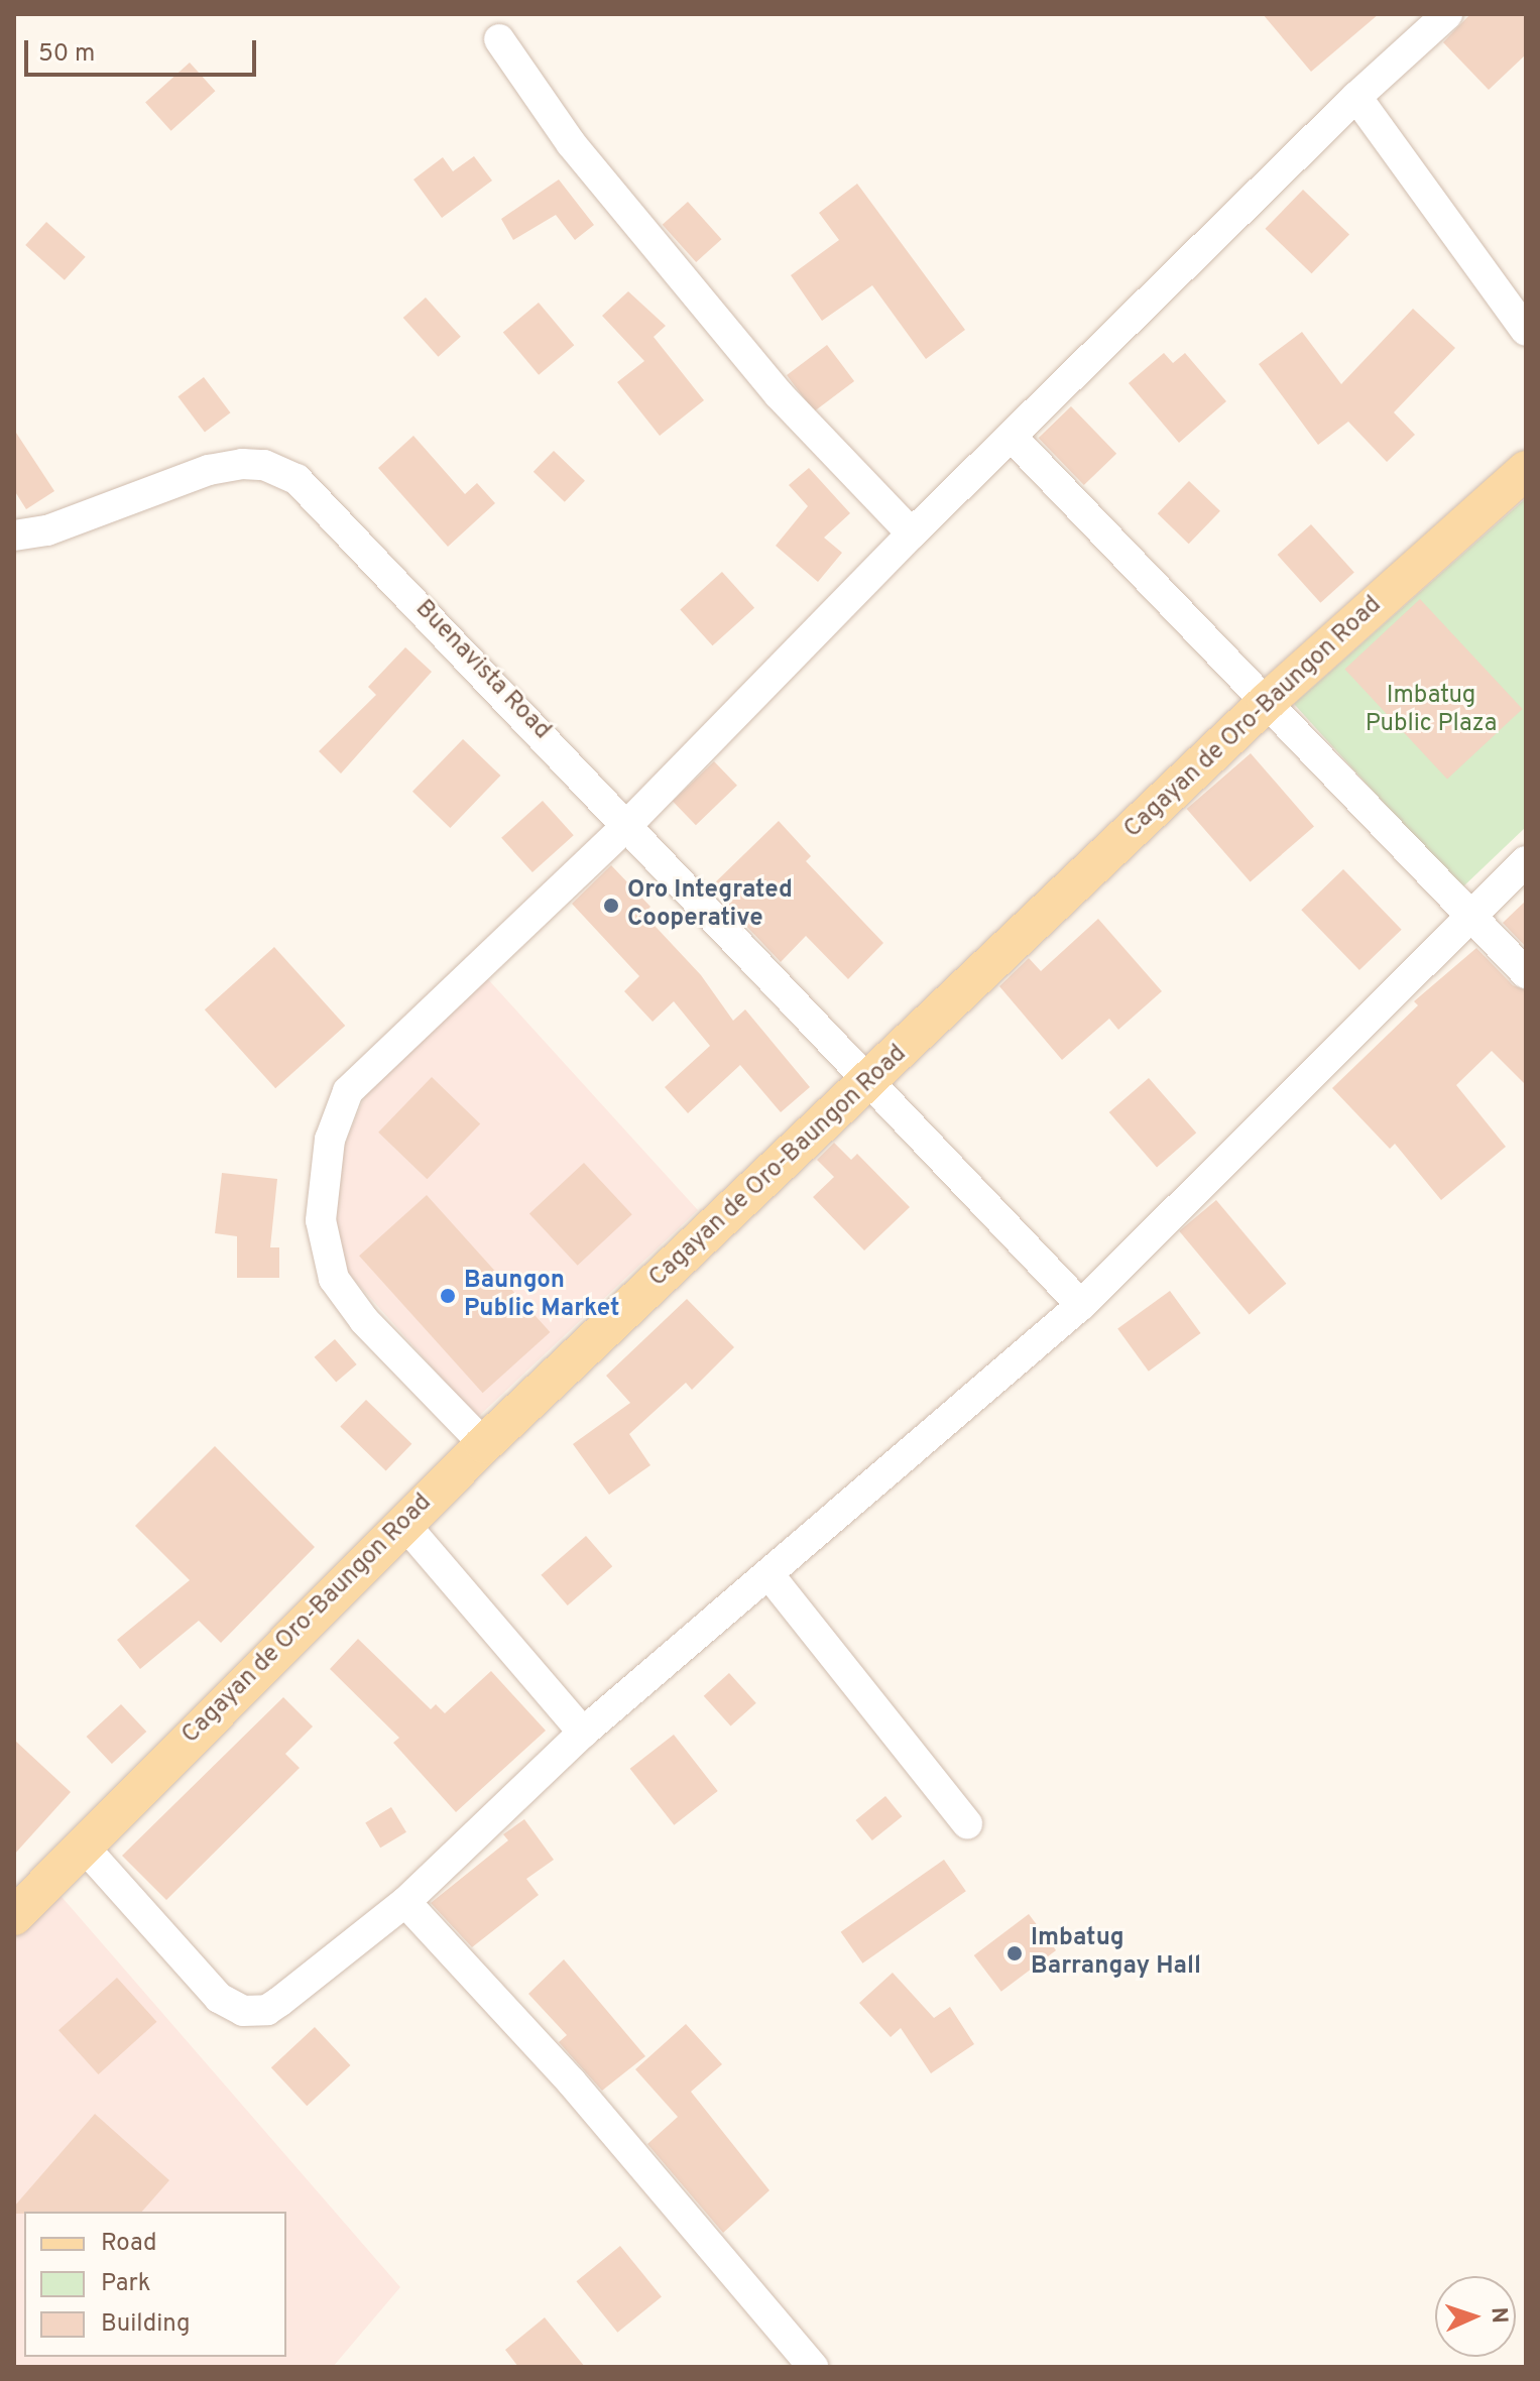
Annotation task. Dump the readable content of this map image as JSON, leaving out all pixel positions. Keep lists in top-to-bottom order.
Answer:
{
  "streets": {
    "main road": ["Cagayan de Oro-Baungon Road"],
    "street": ["Buenavista Road"]
  },
  "crossings": [
    ["Buenavista Road", "Cagayan de Oro-Baungon Road"]
  ],
  "parks": ["Imbatug Public Plaza"],
  "places": ["Oro Integrated Cooperative", "Baungon Public Market", "Imbatug Barrangay Hall"],
  "legend": ["Road", "Park", "Building"],
  "scale_bar": "50 m",
  "north": "right"
}
